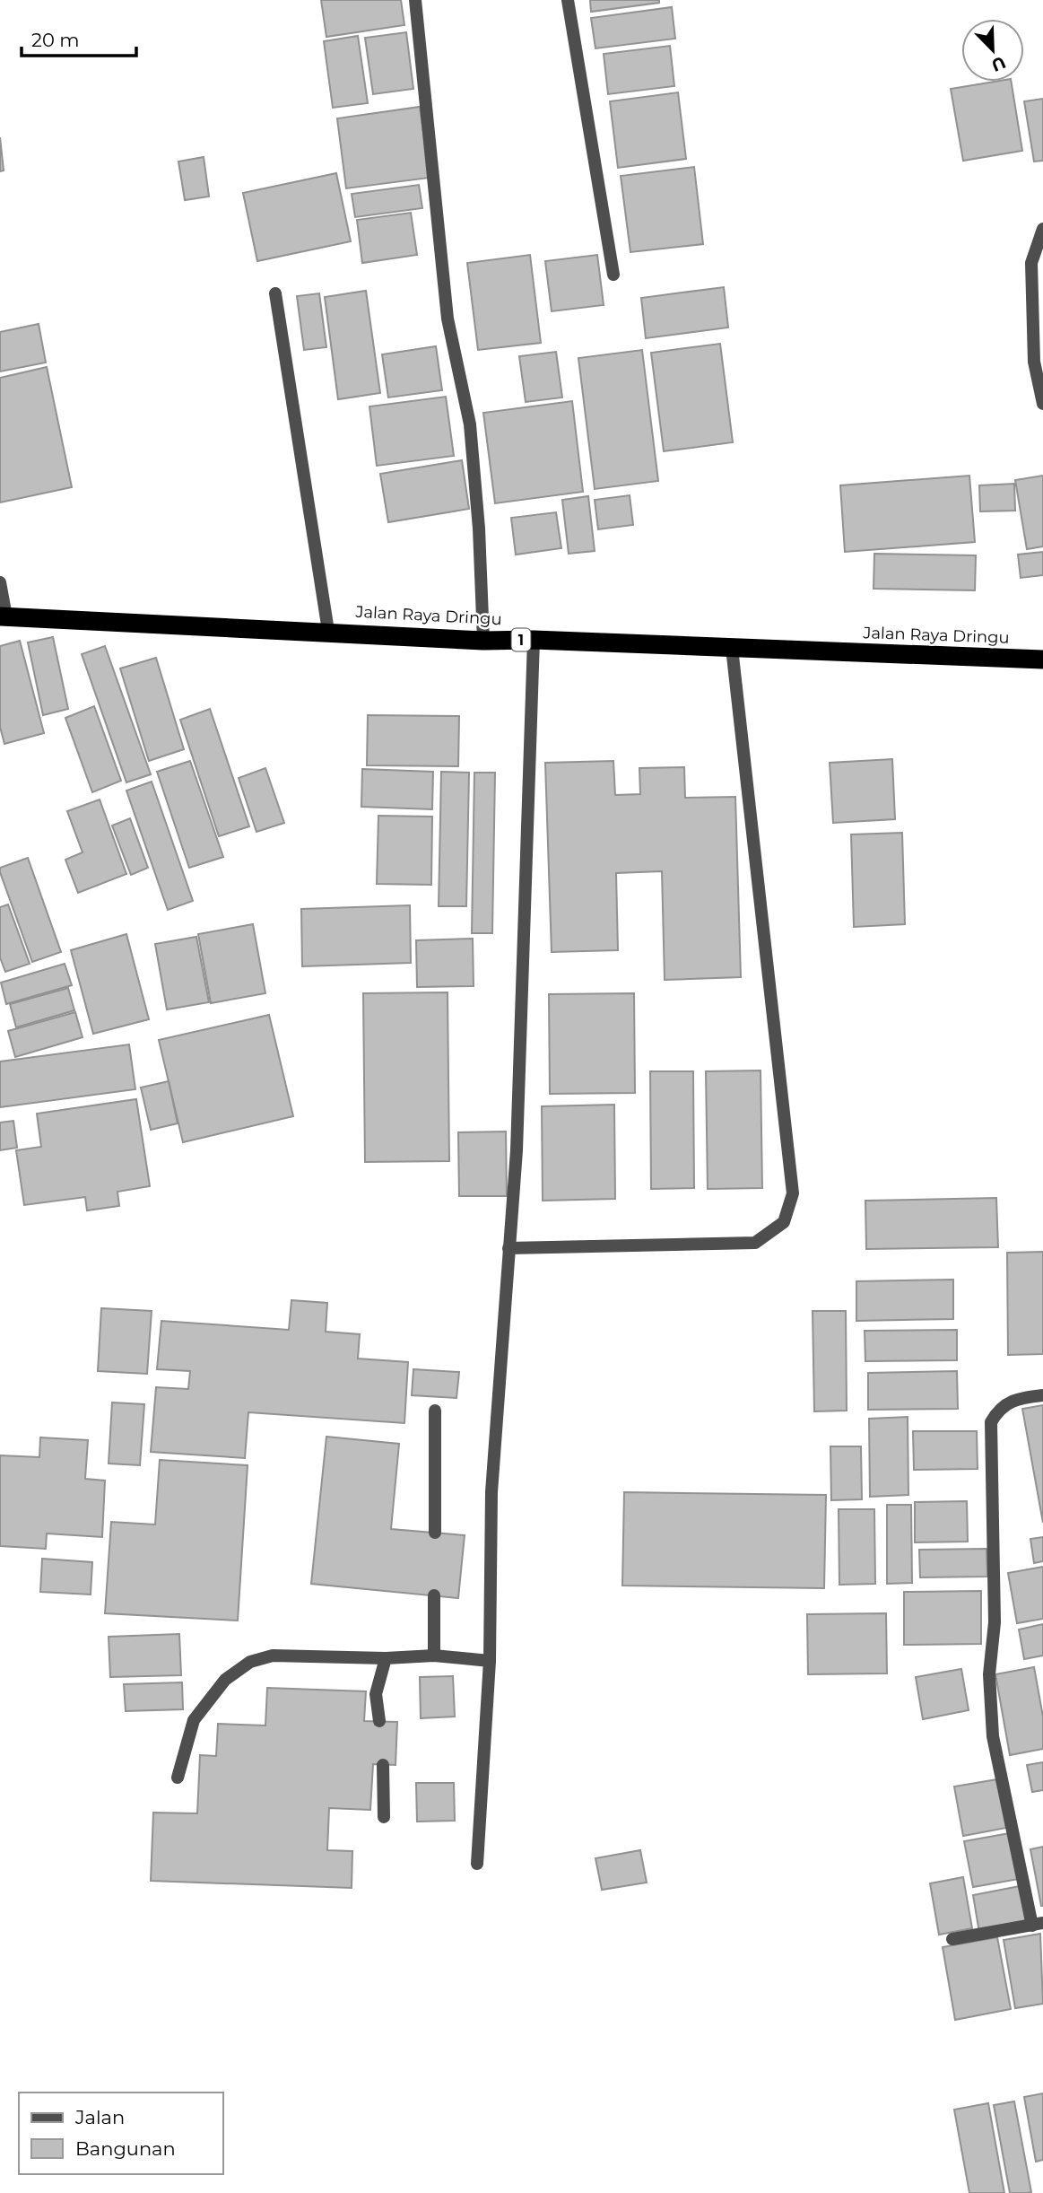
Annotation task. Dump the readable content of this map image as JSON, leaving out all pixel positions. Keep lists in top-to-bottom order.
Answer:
{
  "streets": {
    "highway": ["Jalan Raya Dringu", "1"]
  },
  "legend": ["Jalan", "Bangunan"],
  "scale_bar": "20 m",
  "north": "bottom right"
}
